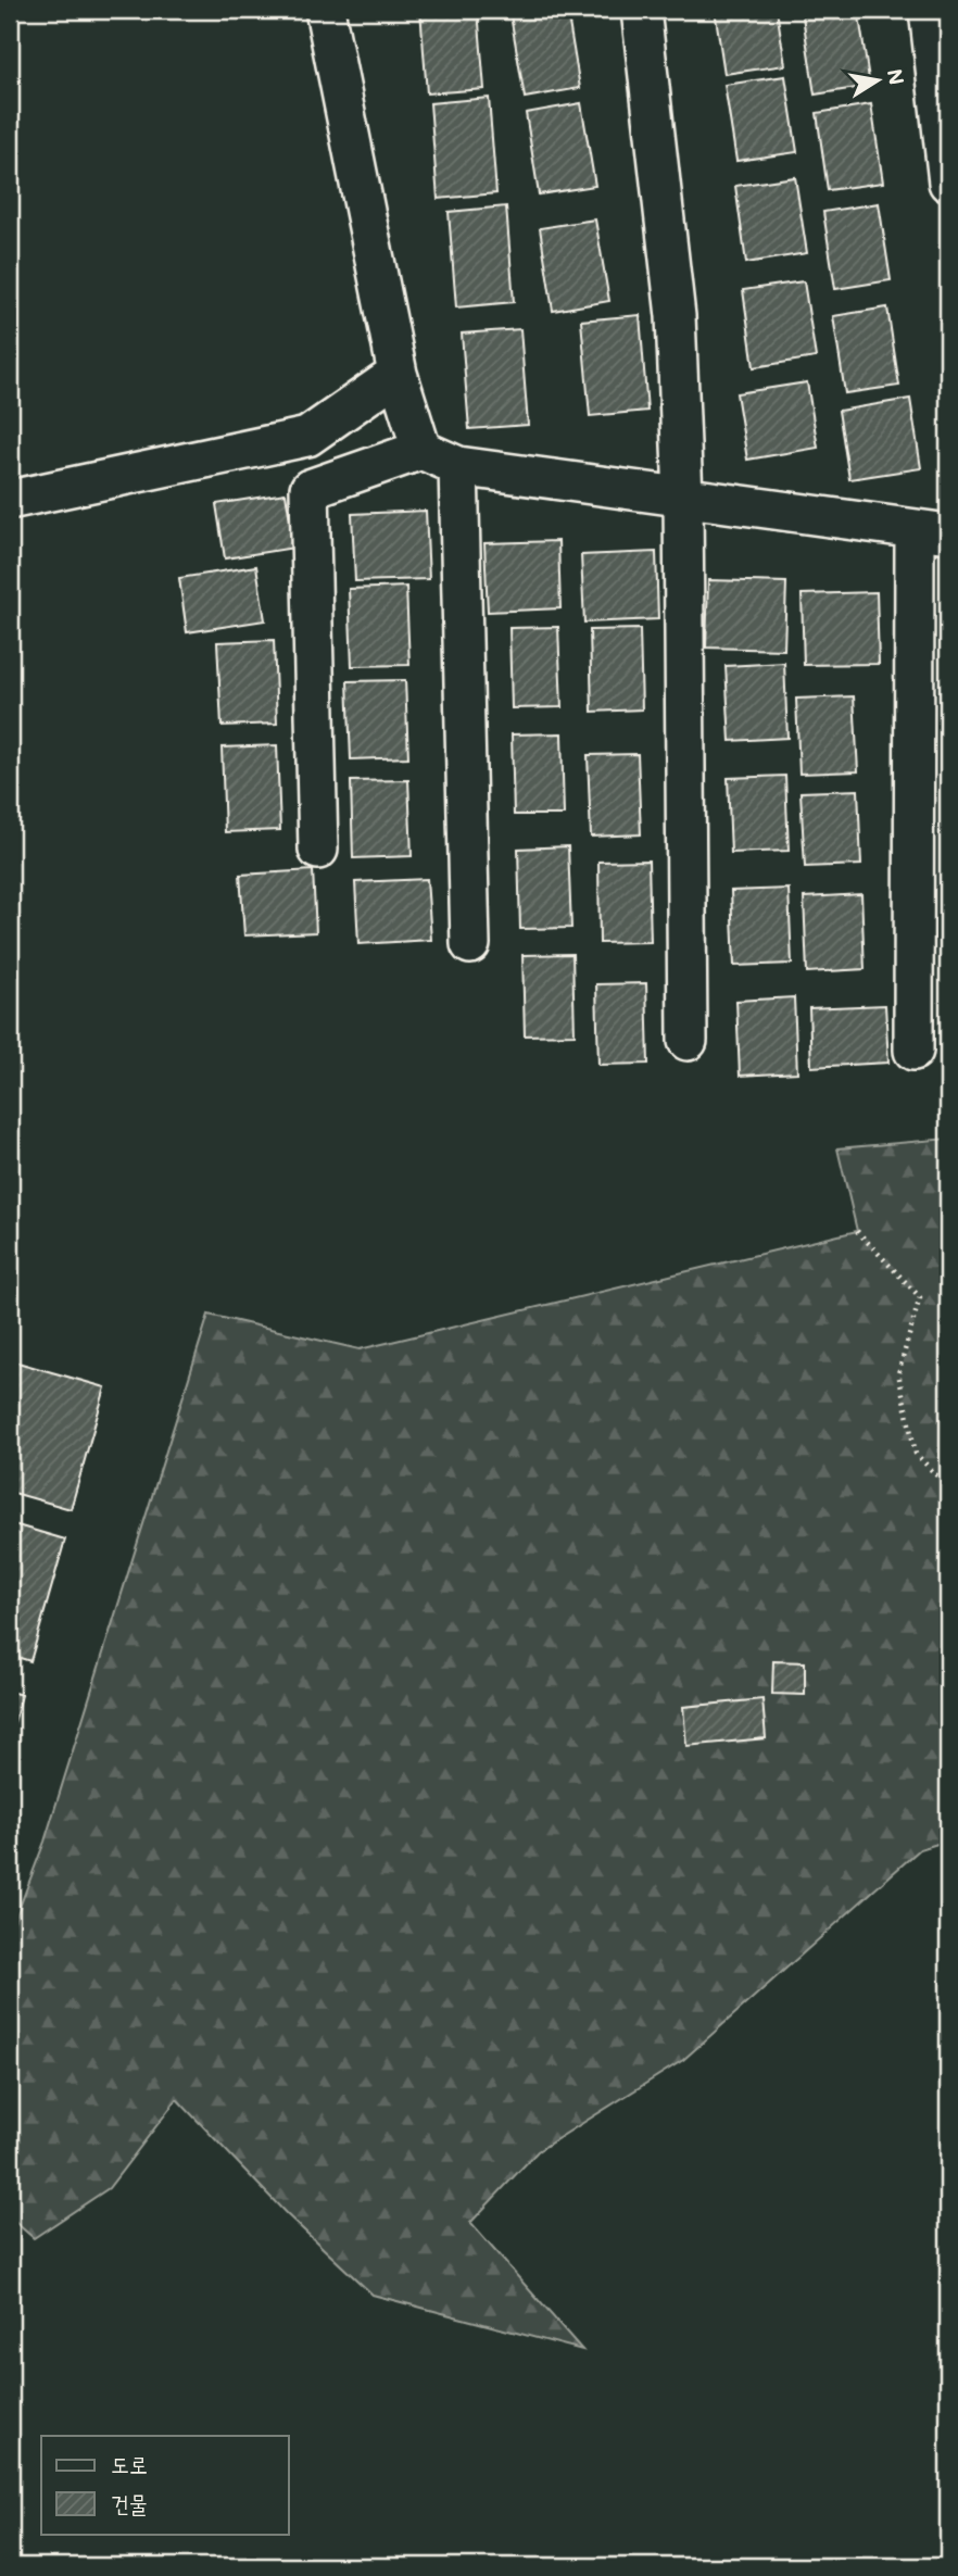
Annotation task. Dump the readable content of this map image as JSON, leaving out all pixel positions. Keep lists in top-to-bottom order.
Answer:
{
  "legend": ["도로", "건물"],
  "north": "right"
}
